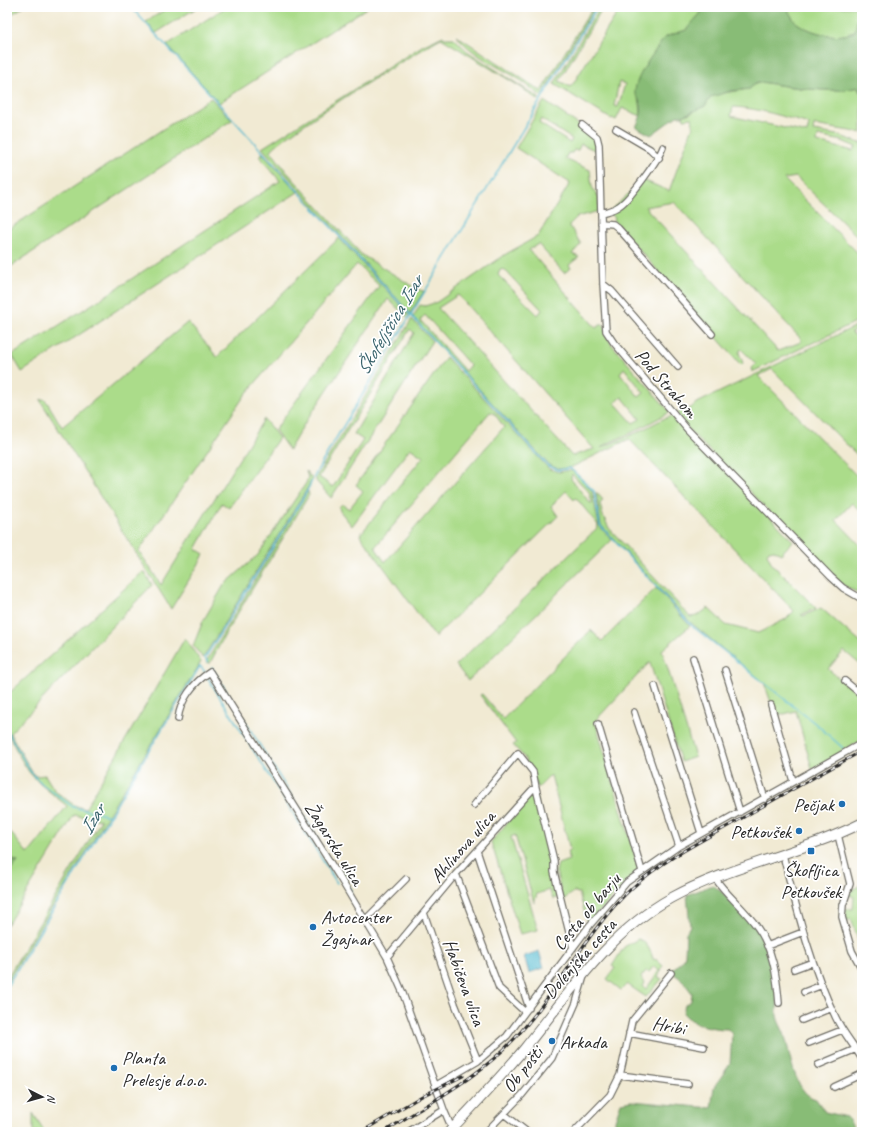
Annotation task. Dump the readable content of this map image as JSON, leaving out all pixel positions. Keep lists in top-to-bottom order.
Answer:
{
  "streets": {
    "main road": ["Dolenjska cesta"],
    "street": [
      "Pod Strahom",
      "Žagarska ulica",
      "Ahlinova ulica",
      "Cesta ob barju",
      "Habičeva ulica",
      "Hribi",
      "Ob pošti"
    ]
  },
  "crossings": [
    ["Žagarska ulica", "Ahlinova ulica"],
    ["Žagarska ulica", "Cesta ob barju"],
    ["Žagarska ulica", "Dolenjska cesta"],
    ["Ahlinova ulica", "Habičeva ulica"],
    ["Cesta ob barju", "Habičeva ulica"],
    ["Dolenjska cesta", "Ob pošti"]
  ],
  "water": ["Škofeljščica Izar", "Izar"],
  "places": {
    "other": [
      "Pečjak",
      "Petkovšek",
      "Avtocenter Žgajnar",
      "Arkada",
      "Planta Prelesje d.o.o."
    ],
    "transit": ["Škofljica Petkovšek"]
  },
  "north": "right"
}
